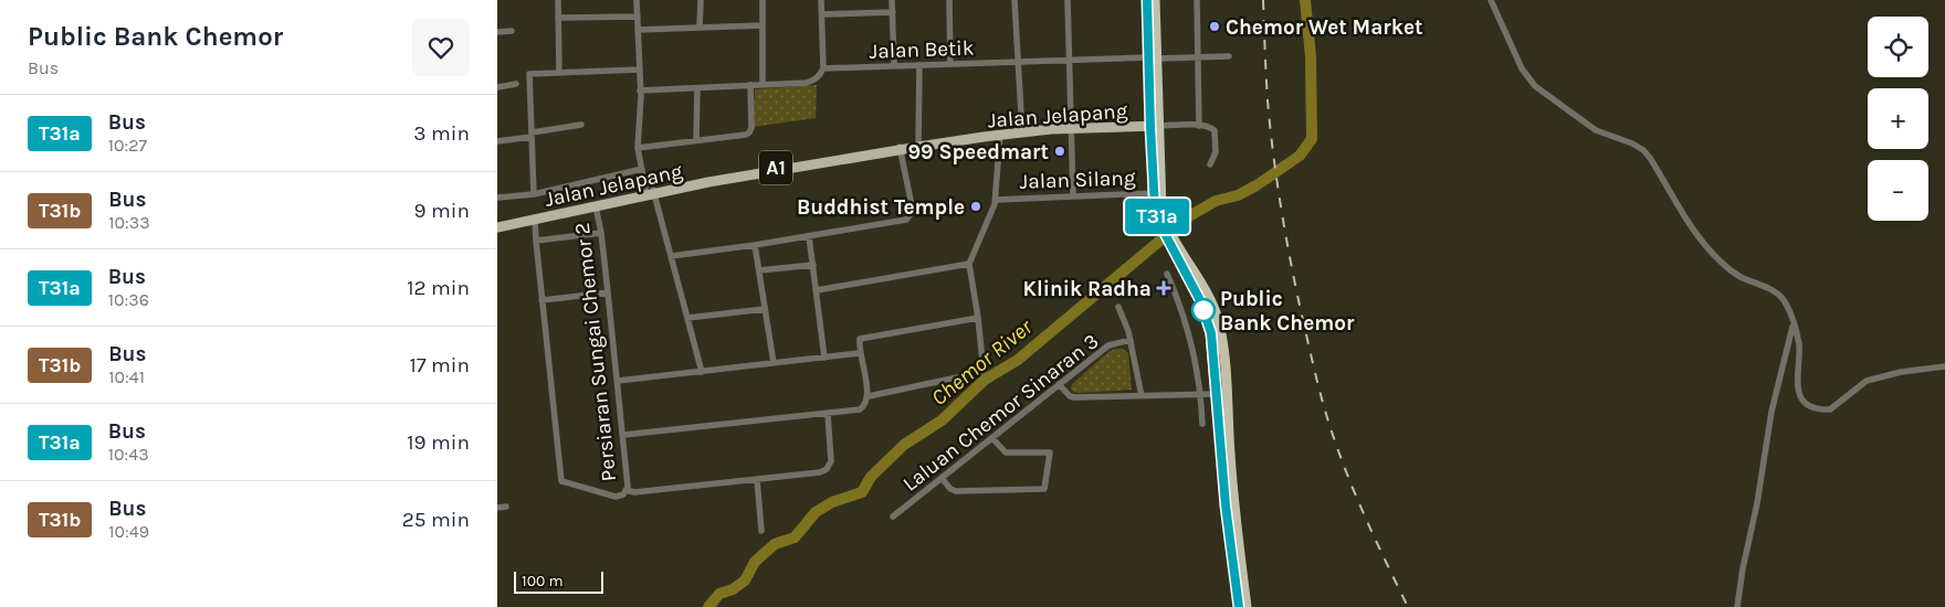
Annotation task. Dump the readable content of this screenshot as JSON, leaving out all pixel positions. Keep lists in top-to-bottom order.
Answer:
{
  "streets": {
    "main road": ["Jalan Jelapang", "A1"],
    "street": [
      "Jalan Betik",
      "Jalan Silang",
      "Persiaran Sungai Chemor 2",
      "Laluan Chemor Sinaran 3"
    ]
  },
  "crossings": [
    ["Jalan Jelapang", "Persiaran Sungai Chemor 2"]
  ],
  "water": ["Chemor River"],
  "places": {
    "other": [
      "Chemor Wet Market",
      "99 Speedmart",
      "Buddhist Temple",
      "Public Bank Chemor"
    ],
    "health": ["Klinik Radha"]
  },
  "lines": ["bus line T31a"],
  "scale_bar": "100 m",
  "page": {
    "heading": ["Public Bank Chemor", "Bus"],
    "on_map": "T31a",
    "map_buttons": ["+", "−"],
    "list": [
      {
        "mark": "T31a",
        "name": "Bus",
        "note": "10:27",
        "value": "3 min"
      },
      {
        "mark": "T31b",
        "name": "Bus",
        "note": "10:33",
        "value": "9 min"
      },
      {
        "mark": "T31a",
        "name": "Bus",
        "note": "10:36",
        "value": "12 min"
      },
      {
        "mark": "T31b",
        "name": "Bus",
        "note": "10:41",
        "value": "17 min"
      },
      {
        "mark": "T31a",
        "name": "Bus",
        "note": "10:43",
        "value": "19 min"
      },
      {
        "mark": "T31b",
        "name": "Bus",
        "note": "10:49",
        "value": "25 min"
      }
    ],
    "scale": "100 m"
  }
}
